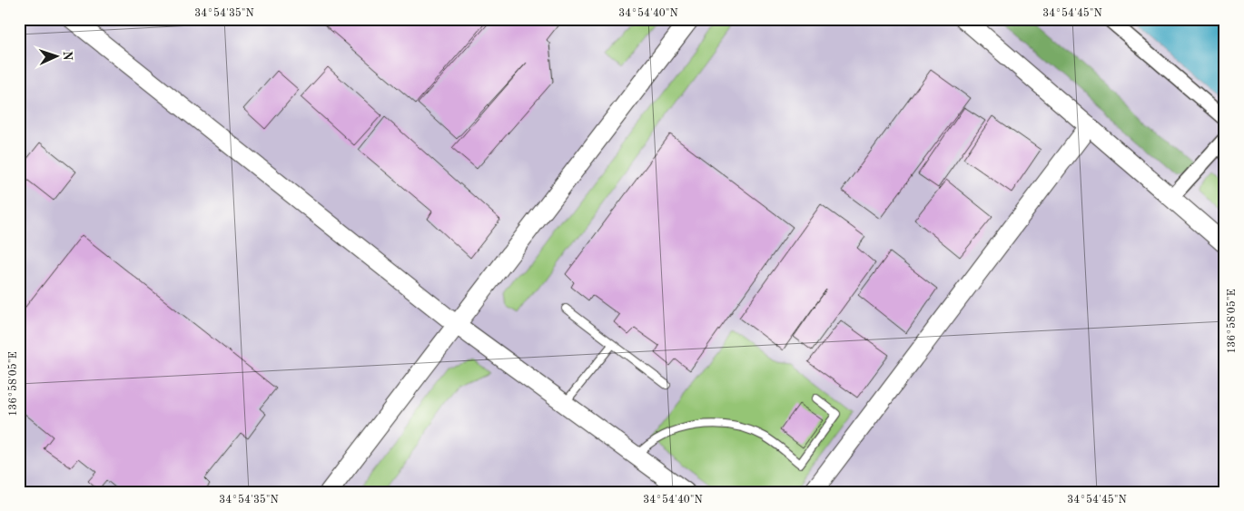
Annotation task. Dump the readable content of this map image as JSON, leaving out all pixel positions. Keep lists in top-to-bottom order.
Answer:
{
  "north": "right",
  "coordinates": [
    "34°54'35\"N",
    "34°54'40\"N",
    "34°54'45\"N",
    "136°58'05\"E"
  ]
}
